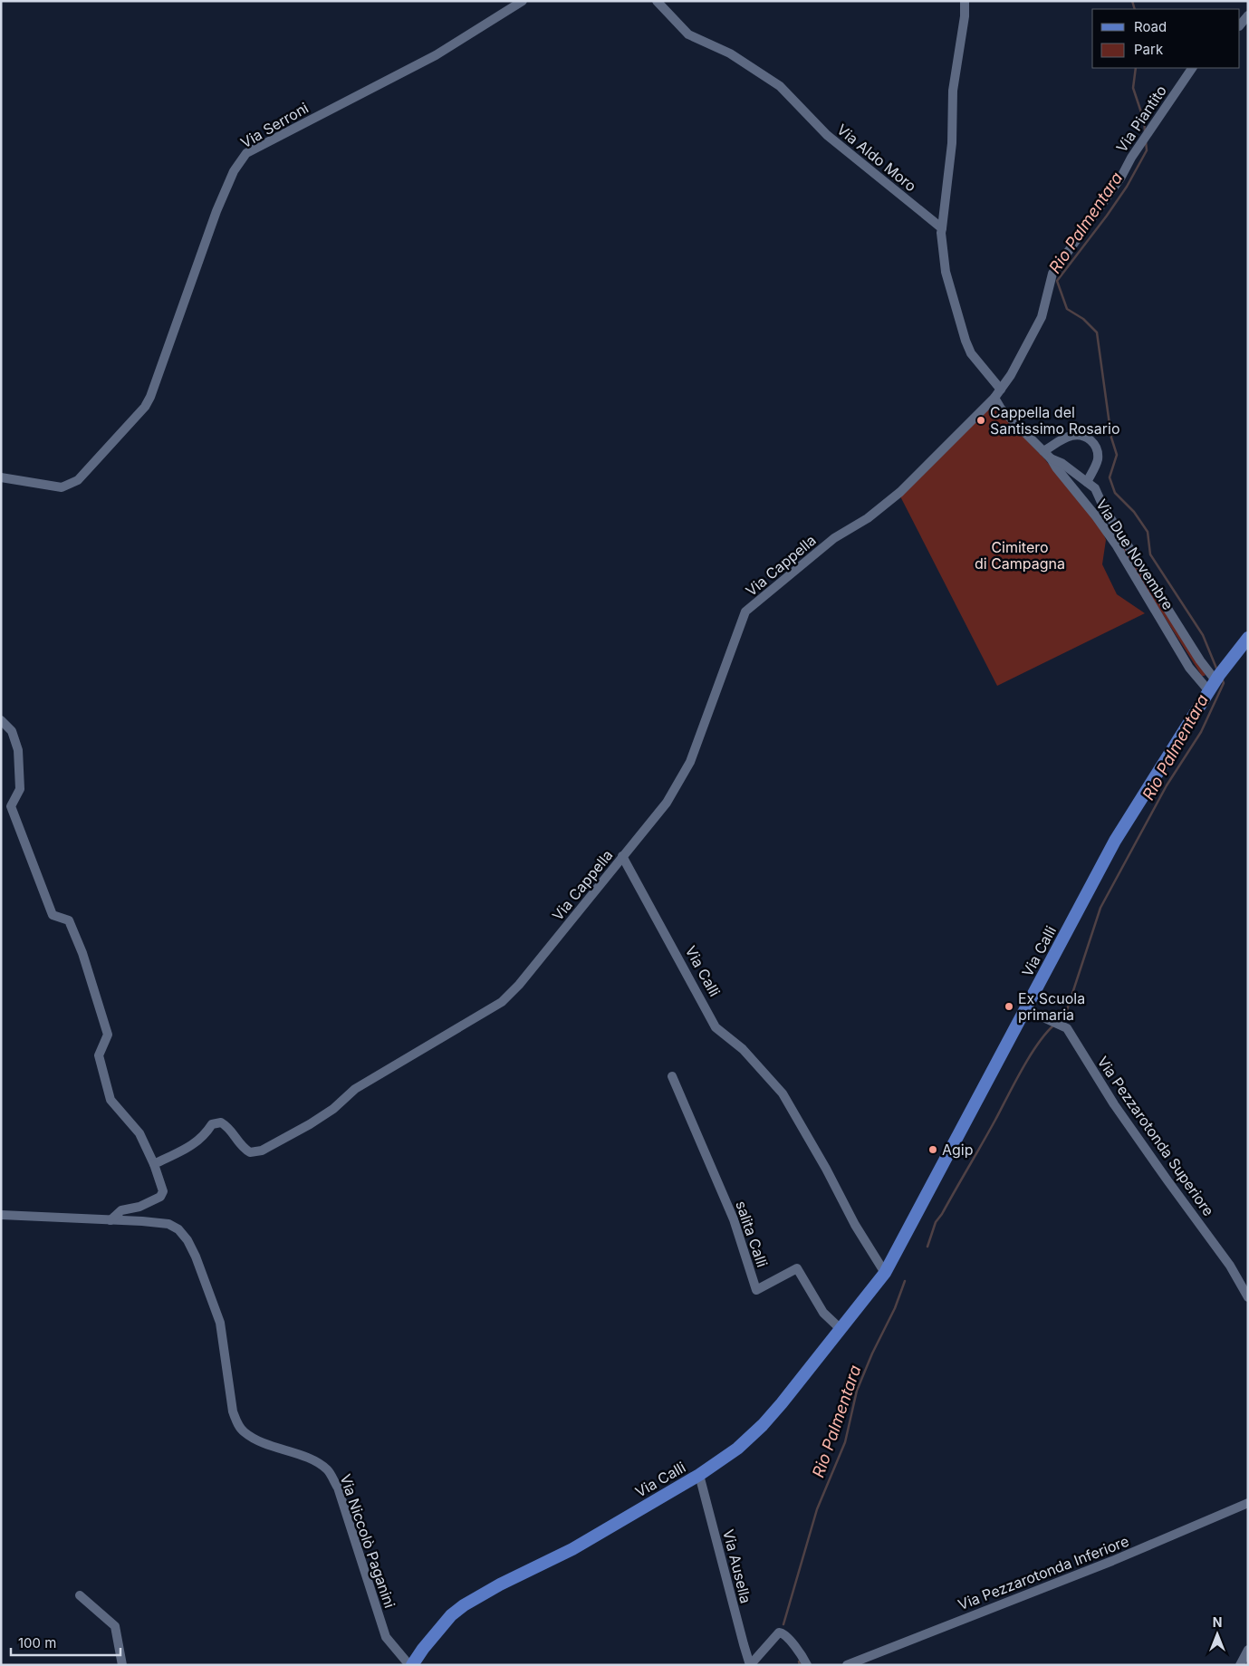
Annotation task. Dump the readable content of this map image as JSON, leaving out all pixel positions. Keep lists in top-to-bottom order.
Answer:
{
  "streets": {
    "main road": ["Via Calli"],
    "street": [
      "Via Piantito",
      "Via Serroni",
      "Via Aldo Moro",
      "Via Due Novembre",
      "Via Cappella",
      "Via Pezzarotonda Superiore",
      "salita Calli",
      "Via Niccolò Paganini",
      "Via Ausella",
      "Via Pezzarotonda Inferiore"
    ]
  },
  "crossings": [
    ["Via Piantito", "Via Due Novembre"],
    ["Via Piantito", "Via Cappella"],
    ["Via Due Novembre", "Via Cappella"],
    ["Via Due Novembre", "Via Calli"],
    ["Via Cappella", "Via Calli"],
    ["Via Calli", "Via Pezzarotonda Superiore"],
    ["Via Calli", "salita Calli"],
    ["Via Calli", "Via Niccolò Paganini"],
    ["Via Calli", "Via Ausella"]
  ],
  "water": ["Rio Palmentara"],
  "parks": ["Cimitero di Campagna"],
  "places": ["Cappella del Santissimo Rosario", "Ex Scuola primaria", "Agip"],
  "legend": ["Road", "Park"],
  "scale_bar": "100 m",
  "north": "top"
}
